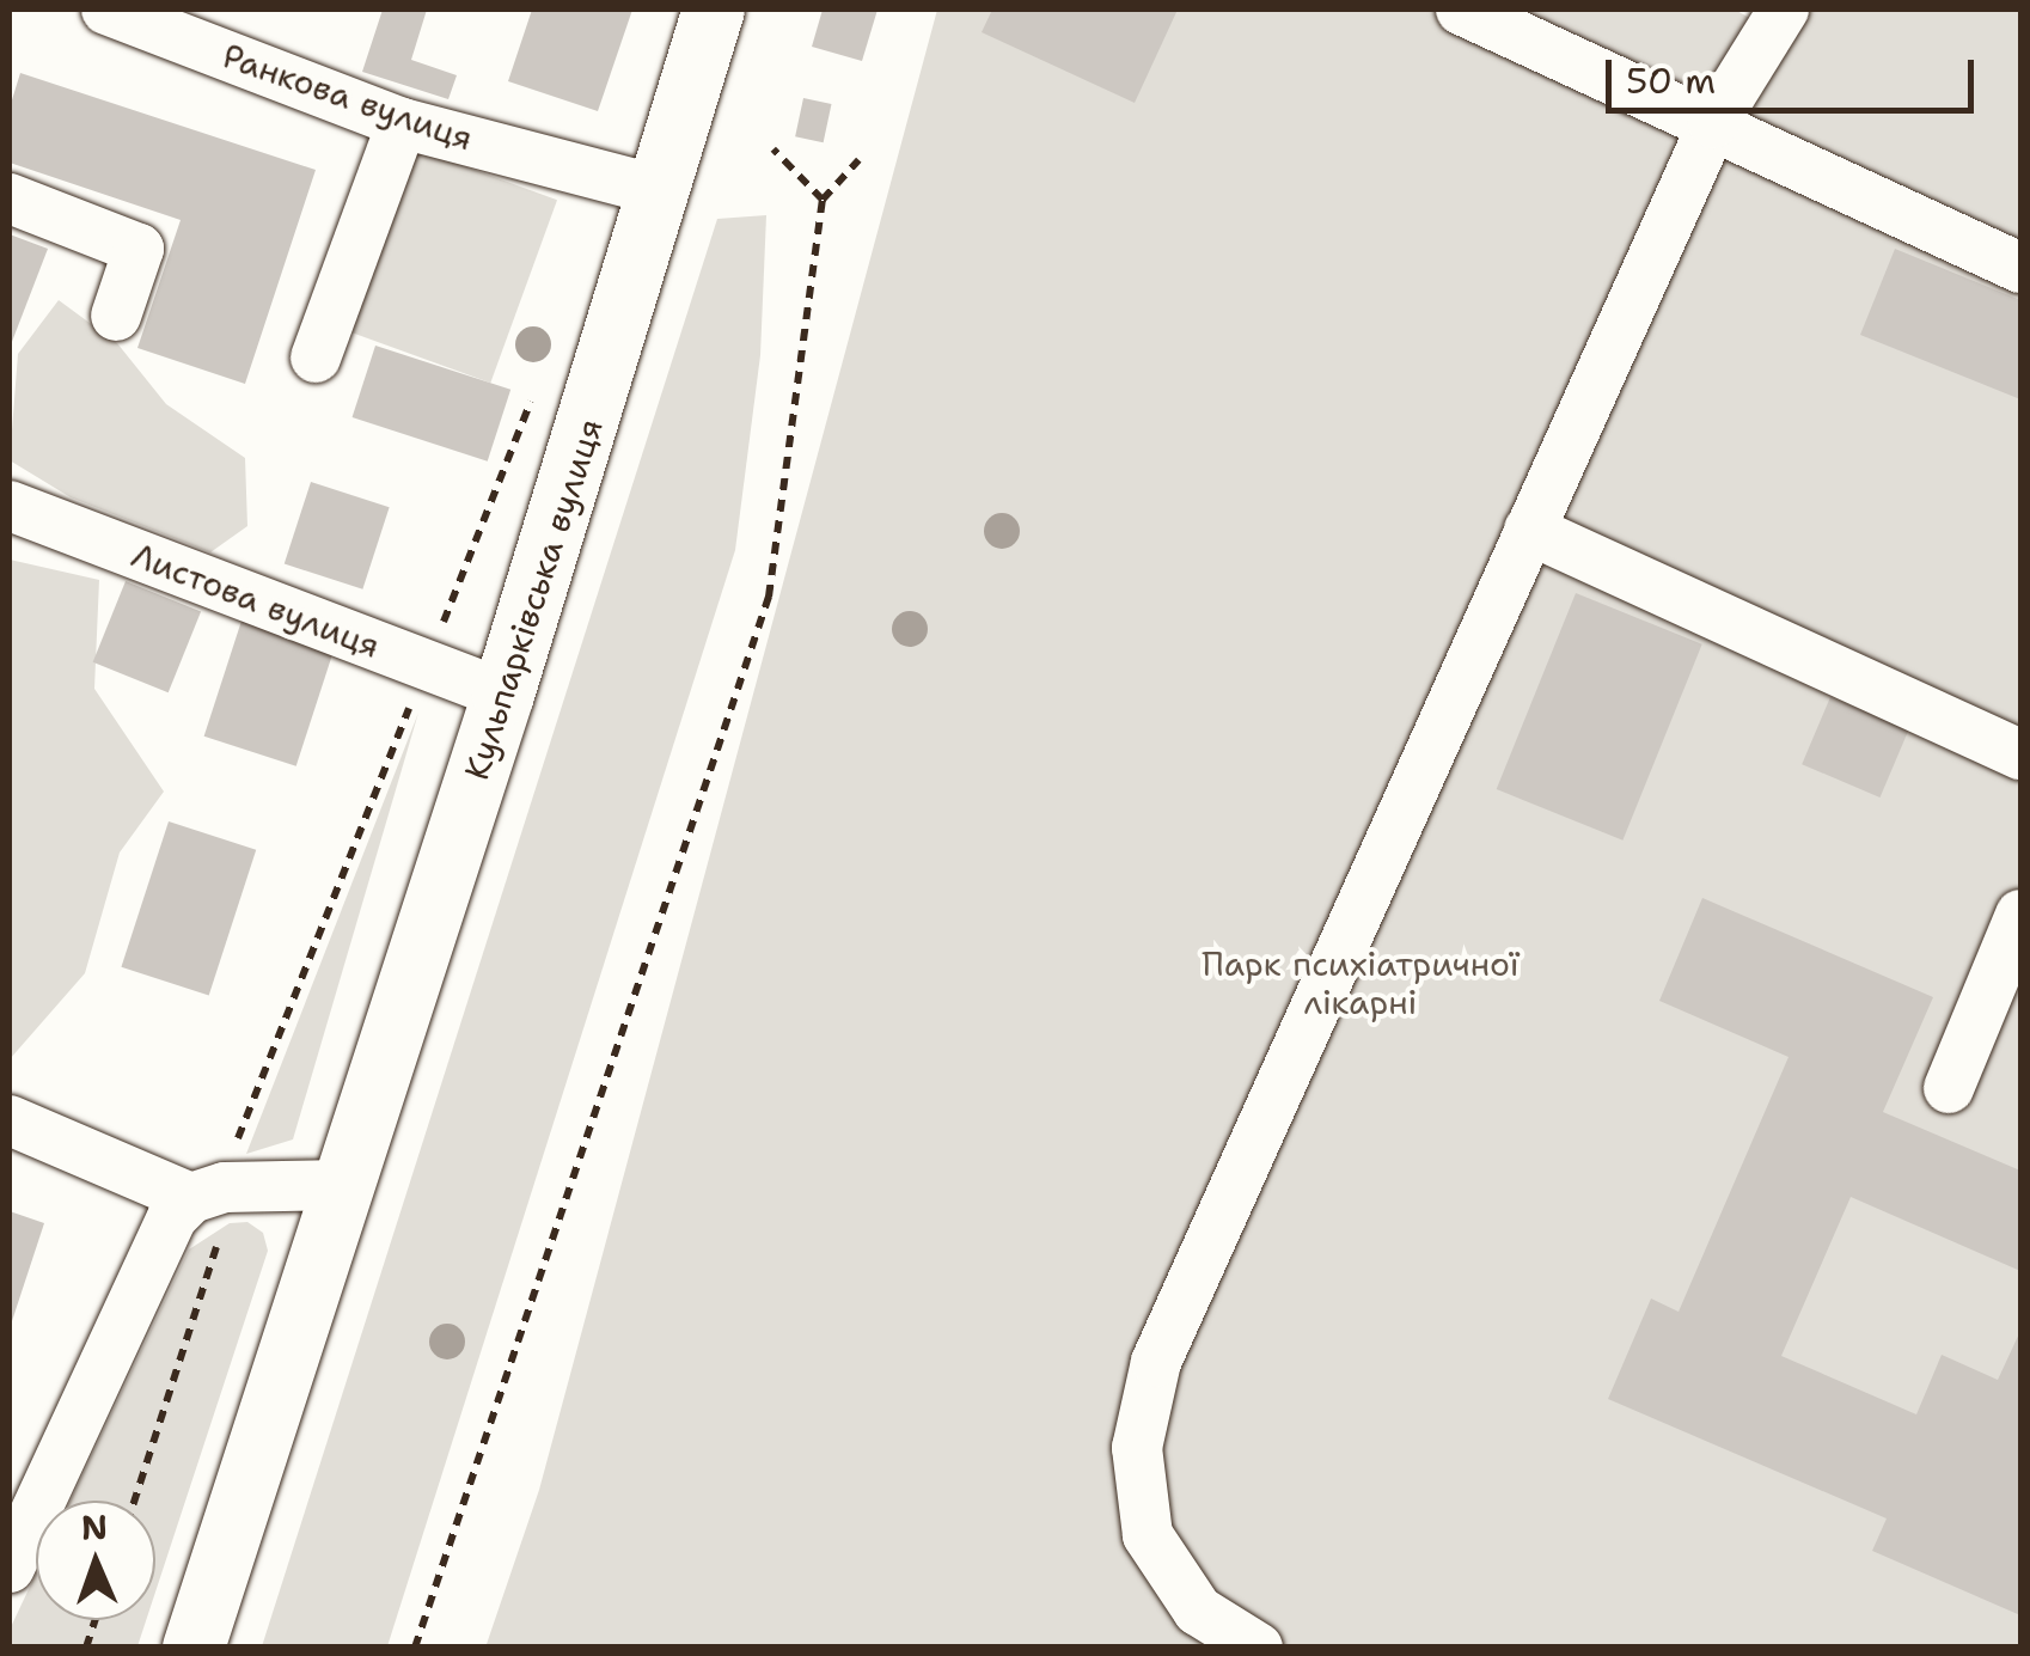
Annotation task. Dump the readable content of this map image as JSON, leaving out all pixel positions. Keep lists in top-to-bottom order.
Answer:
{
  "streets": {
    "main road": ["Кульпарківська вулиця"],
    "street": ["Ранкова вулиця", "Листова вулиця"]
  },
  "crossings": [
    ["Ранкова вулиця", "Кульпарківська вулиця"],
    ["Кульпарківська вулиця", "Листова вулиця"]
  ],
  "parks": ["Парк психіатричної лікарні"],
  "scale_bar": "50 m",
  "north": "top"
}
